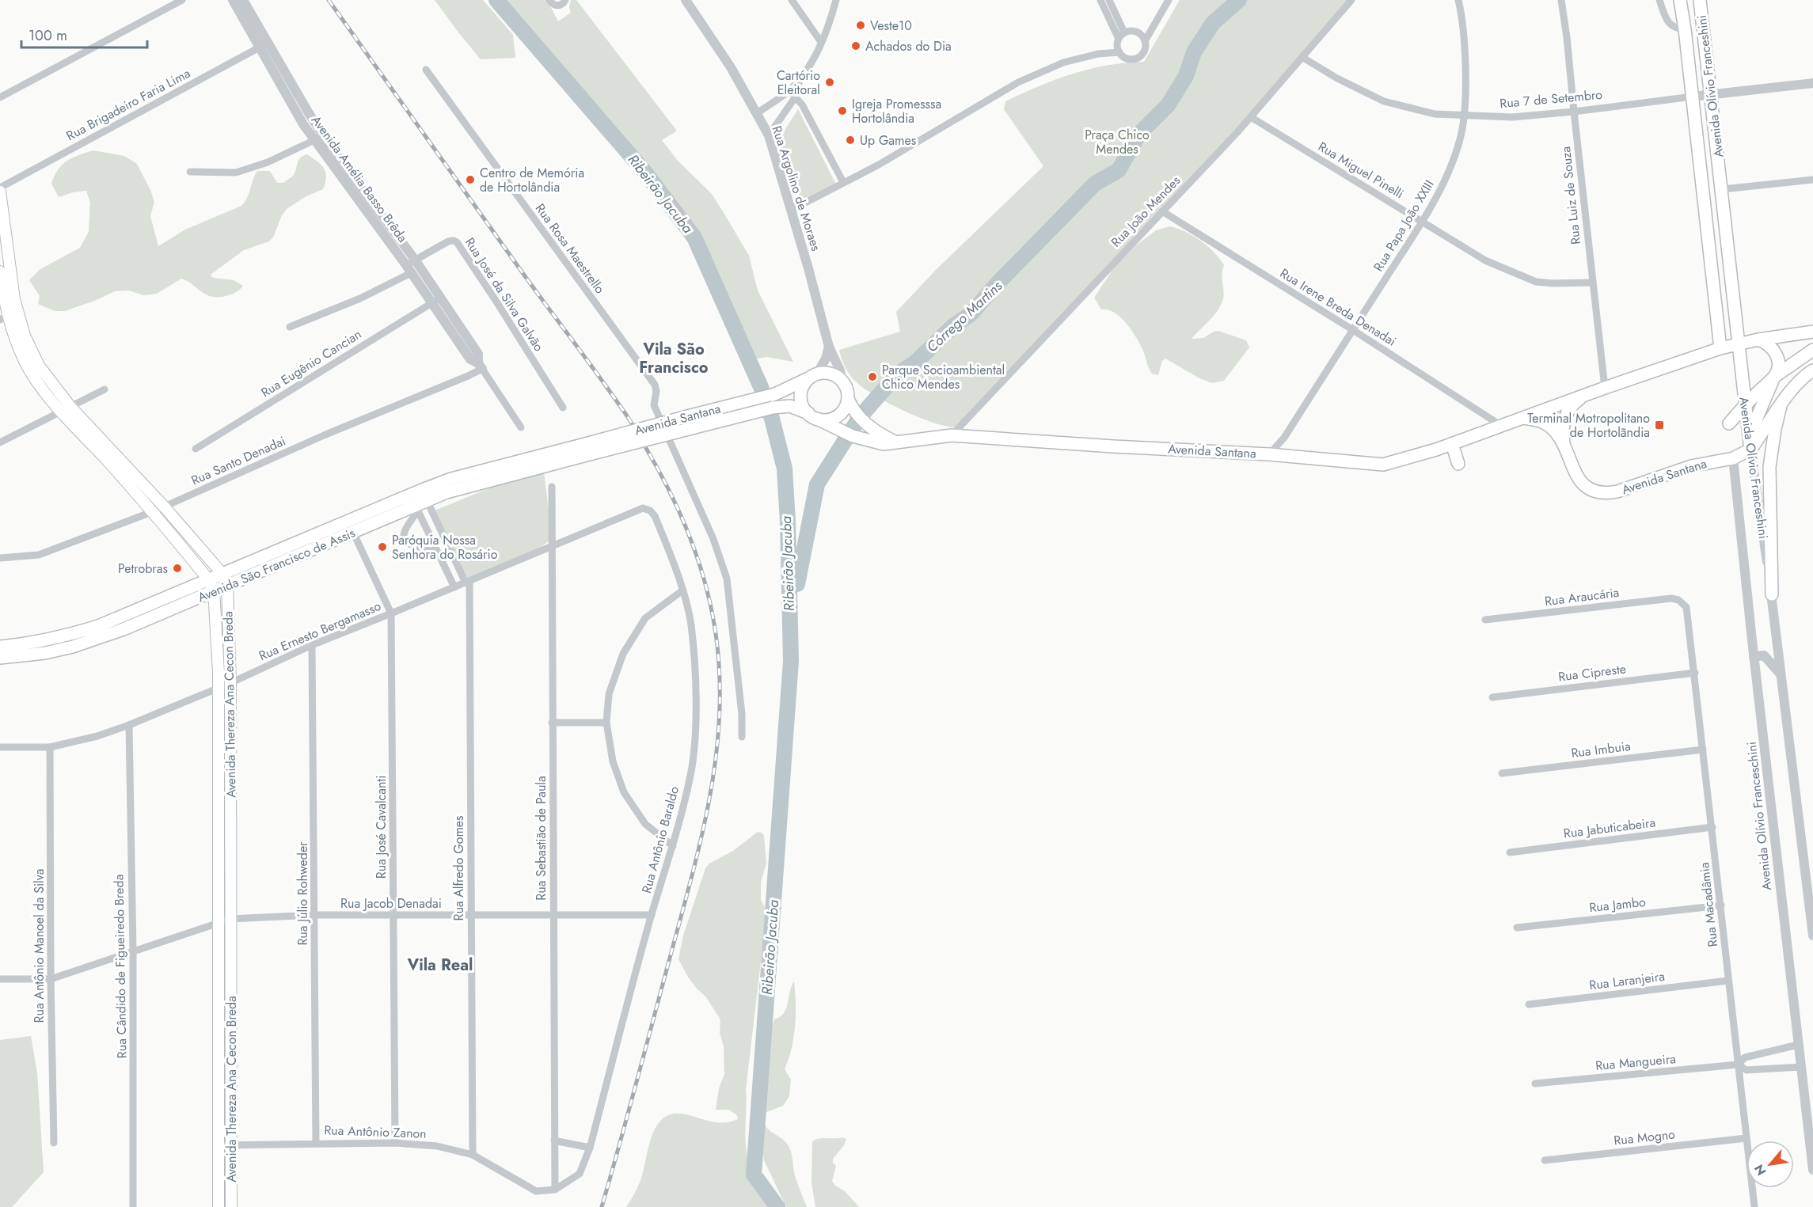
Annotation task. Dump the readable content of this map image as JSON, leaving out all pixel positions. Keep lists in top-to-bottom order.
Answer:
{
  "streets": {
    "main road": [
      "Avenida Olívio Franceshini",
      "Avenida Santana",
      "Avenida São Francisco de Assis",
      "Avenida Thereza Ana Cecon Breda"
    ],
    "street": [
      "Rua 7 de Setembro",
      "Rua Brigadeiro Faria Lima",
      "Rua Miguel Pinelli",
      "Avenida Amélia Basso Brêda",
      "Rua Argolino de Moraes",
      "Rua Luiz de Souza",
      "Rua João Mendes",
      "Rua Papa João XXIII",
      "Rua Rosa Maestrello",
      "Rua José da Silva Galvão",
      "Rua Irene Breda Denadai",
      "Rua Eugênio Cancian",
      "Rua Santo Denadai",
      "Rua Araucária",
      "Rua Ernesto Bergamasso",
      "Rua Cipreste",
      "Rua Imbuia",
      "Avenida Olívio Franceschini",
      "Rua José Cavalcanti",
      "Rua Jabuticabeira",
      "Rua Sebastião de Paula",
      "Rua Antônio Baraldo",
      "Rua Alfredo Gomes",
      "Rua Júlio Rohweder",
      "Rua Jacob Denadai",
      "Rua Jambo",
      "Rua Macadâmia",
      "Rua Antônio Manoel da Silva",
      "Rua Cândido de Figueiredo Breda",
      "Rua Laranjeira",
      "Rua Mangueira",
      "Rua Antônio Zanon",
      "Rua Mogno"
    ]
  },
  "crossings": [
    ["Avenida Olívio Franceshini", "Rua 7 de Setembro"],
    ["Avenida Olívio Franceshini", "Avenida Santana"],
    ["Rua 7 de Setembro", "Rua Luiz de Souza"],
    ["Rua 7 de Setembro", "Rua João Mendes"],
    ["Rua 7 de Setembro", "Rua Papa João XXIII"],
    ["Rua Brigadeiro Faria Lima", "Avenida Amélia Basso Brêda"],
    ["Rua Miguel Pinelli", "Rua Luiz de Souza"],
    ["Rua Miguel Pinelli", "Rua João Mendes"],
    ["Rua Miguel Pinelli", "Rua Papa João XXIII"],
    ["Avenida Amélia Basso Brêda", "Rua José da Silva Galvão"],
    ["Avenida Amélia Basso Brêda", "Rua Eugênio Cancian"],
    ["Avenida Amélia Basso Brêda", "Rua Santo Denadai"],
    ["Rua Argolino de Moraes", "Avenida Santana"],
    ["Rua Luiz de Souza", "Avenida Santana"],
    ["Rua João Mendes", "Rua Irene Breda Denadai"],
    ["Rua João Mendes", "Avenida Santana"],
    ["Rua Papa João XXIII", "Rua Irene Breda Denadai"],
    ["Rua Papa João XXIII", "Avenida Santana"],
    ["Rua Irene Breda Denadai", "Avenida Santana"],
    ["Avenida Santana", "Avenida São Francisco de Assis"],
    ["Avenida Santana", "Avenida Olívio Franceschini"],
    ["Rua Santo Denadai", "Avenida Thereza Ana Cecon Breda"],
    ["Avenida São Francisco de Assis", "Avenida Thereza Ana Cecon Breda"],
    ["Avenida São Francisco de Assis", "Rua José Cavalcanti"],
    ["Rua Araucária", "Rua Macadâmia"],
    ["Rua Ernesto Bergamasso", "Avenida Thereza Ana Cecon Breda"],
    ["Rua Ernesto Bergamasso", "Rua José Cavalcanti"],
    ["Rua Ernesto Bergamasso", "Rua Sebastião de Paula"],
    ["Rua Ernesto Bergamasso", "Rua Antônio Baraldo"],
    ["Rua Ernesto Bergamasso", "Rua Alfredo Gomes"],
    ["Rua Ernesto Bergamasso", "Rua Júlio Rohweder"],
    ["Rua Ernesto Bergamasso", "Rua Antônio Manoel da Silva"],
    ["Rua Ernesto Bergamasso", "Rua Cândido de Figueiredo Breda"],
    ["Rua Cipreste", "Rua Macadâmia"],
    ["Avenida Thereza Ana Cecon Breda", "Rua Jacob Denadai"],
    ["Avenida Thereza Ana Cecon Breda", "Rua Antônio Zanon"],
    ["Rua Imbuia", "Rua Macadâmia"],
    ["Avenida Olívio Franceschini", "Rua Mangueira"],
    ["Rua José Cavalcanti", "Rua Jacob Denadai"],
    ["Rua José Cavalcanti", "Rua Antônio Zanon"],
    ["Rua Jabuticabeira", "Rua Macadâmia"],
    ["Rua Sebastião de Paula", "Rua Antônio Baraldo"],
    ["Rua Sebastião de Paula", "Rua Jacob Denadai"],
    ["Rua Sebastião de Paula", "Rua Antônio Zanon"],
    ["Rua Antônio Baraldo", "Rua Jacob Denadai"],
    ["Rua Antônio Baraldo", "Rua Antônio Zanon"],
    ["Rua Alfredo Gomes", "Rua Jacob Denadai"],
    ["Rua Alfredo Gomes", "Rua Antônio Zanon"],
    ["Rua Júlio Rohweder", "Rua Jacob Denadai"],
    ["Rua Júlio Rohweder", "Rua Antônio Zanon"],
    ["Rua Jacob Denadai", "Rua Antônio Manoel da Silva"],
    ["Rua Jacob Denadai", "Rua Cândido de Figueiredo Breda"],
    ["Rua Jambo", "Rua Macadâmia"],
    ["Rua Macadâmia", "Rua Laranjeira"],
    ["Rua Macadâmia", "Rua Mangueira"],
    ["Rua Macadâmia", "Rua Mogno"]
  ],
  "districts": ["Vila São Francisco", "Vila Real"],
  "water": ["Ribeirão Jacuba", "Córrego Martins"],
  "parks": ["Praça Chico Mendes"],
  "places": {
    "other": [
      "Veste10",
      "Achados do Dia",
      "Cartório Eleitoral",
      "Igreja Promesssa Hortolândia",
      "Up Games",
      "Centro de Memória de Hortolândia",
      "Parque Socioambiental Chico Mendes",
      "Paróquia Nossa Senhora do Rosário",
      "Petrobras"
    ],
    "transit": ["Terminal Motropolitano de Hortolãndia"]
  },
  "scale_bar": "100 m",
  "north": "bottom left"
}
